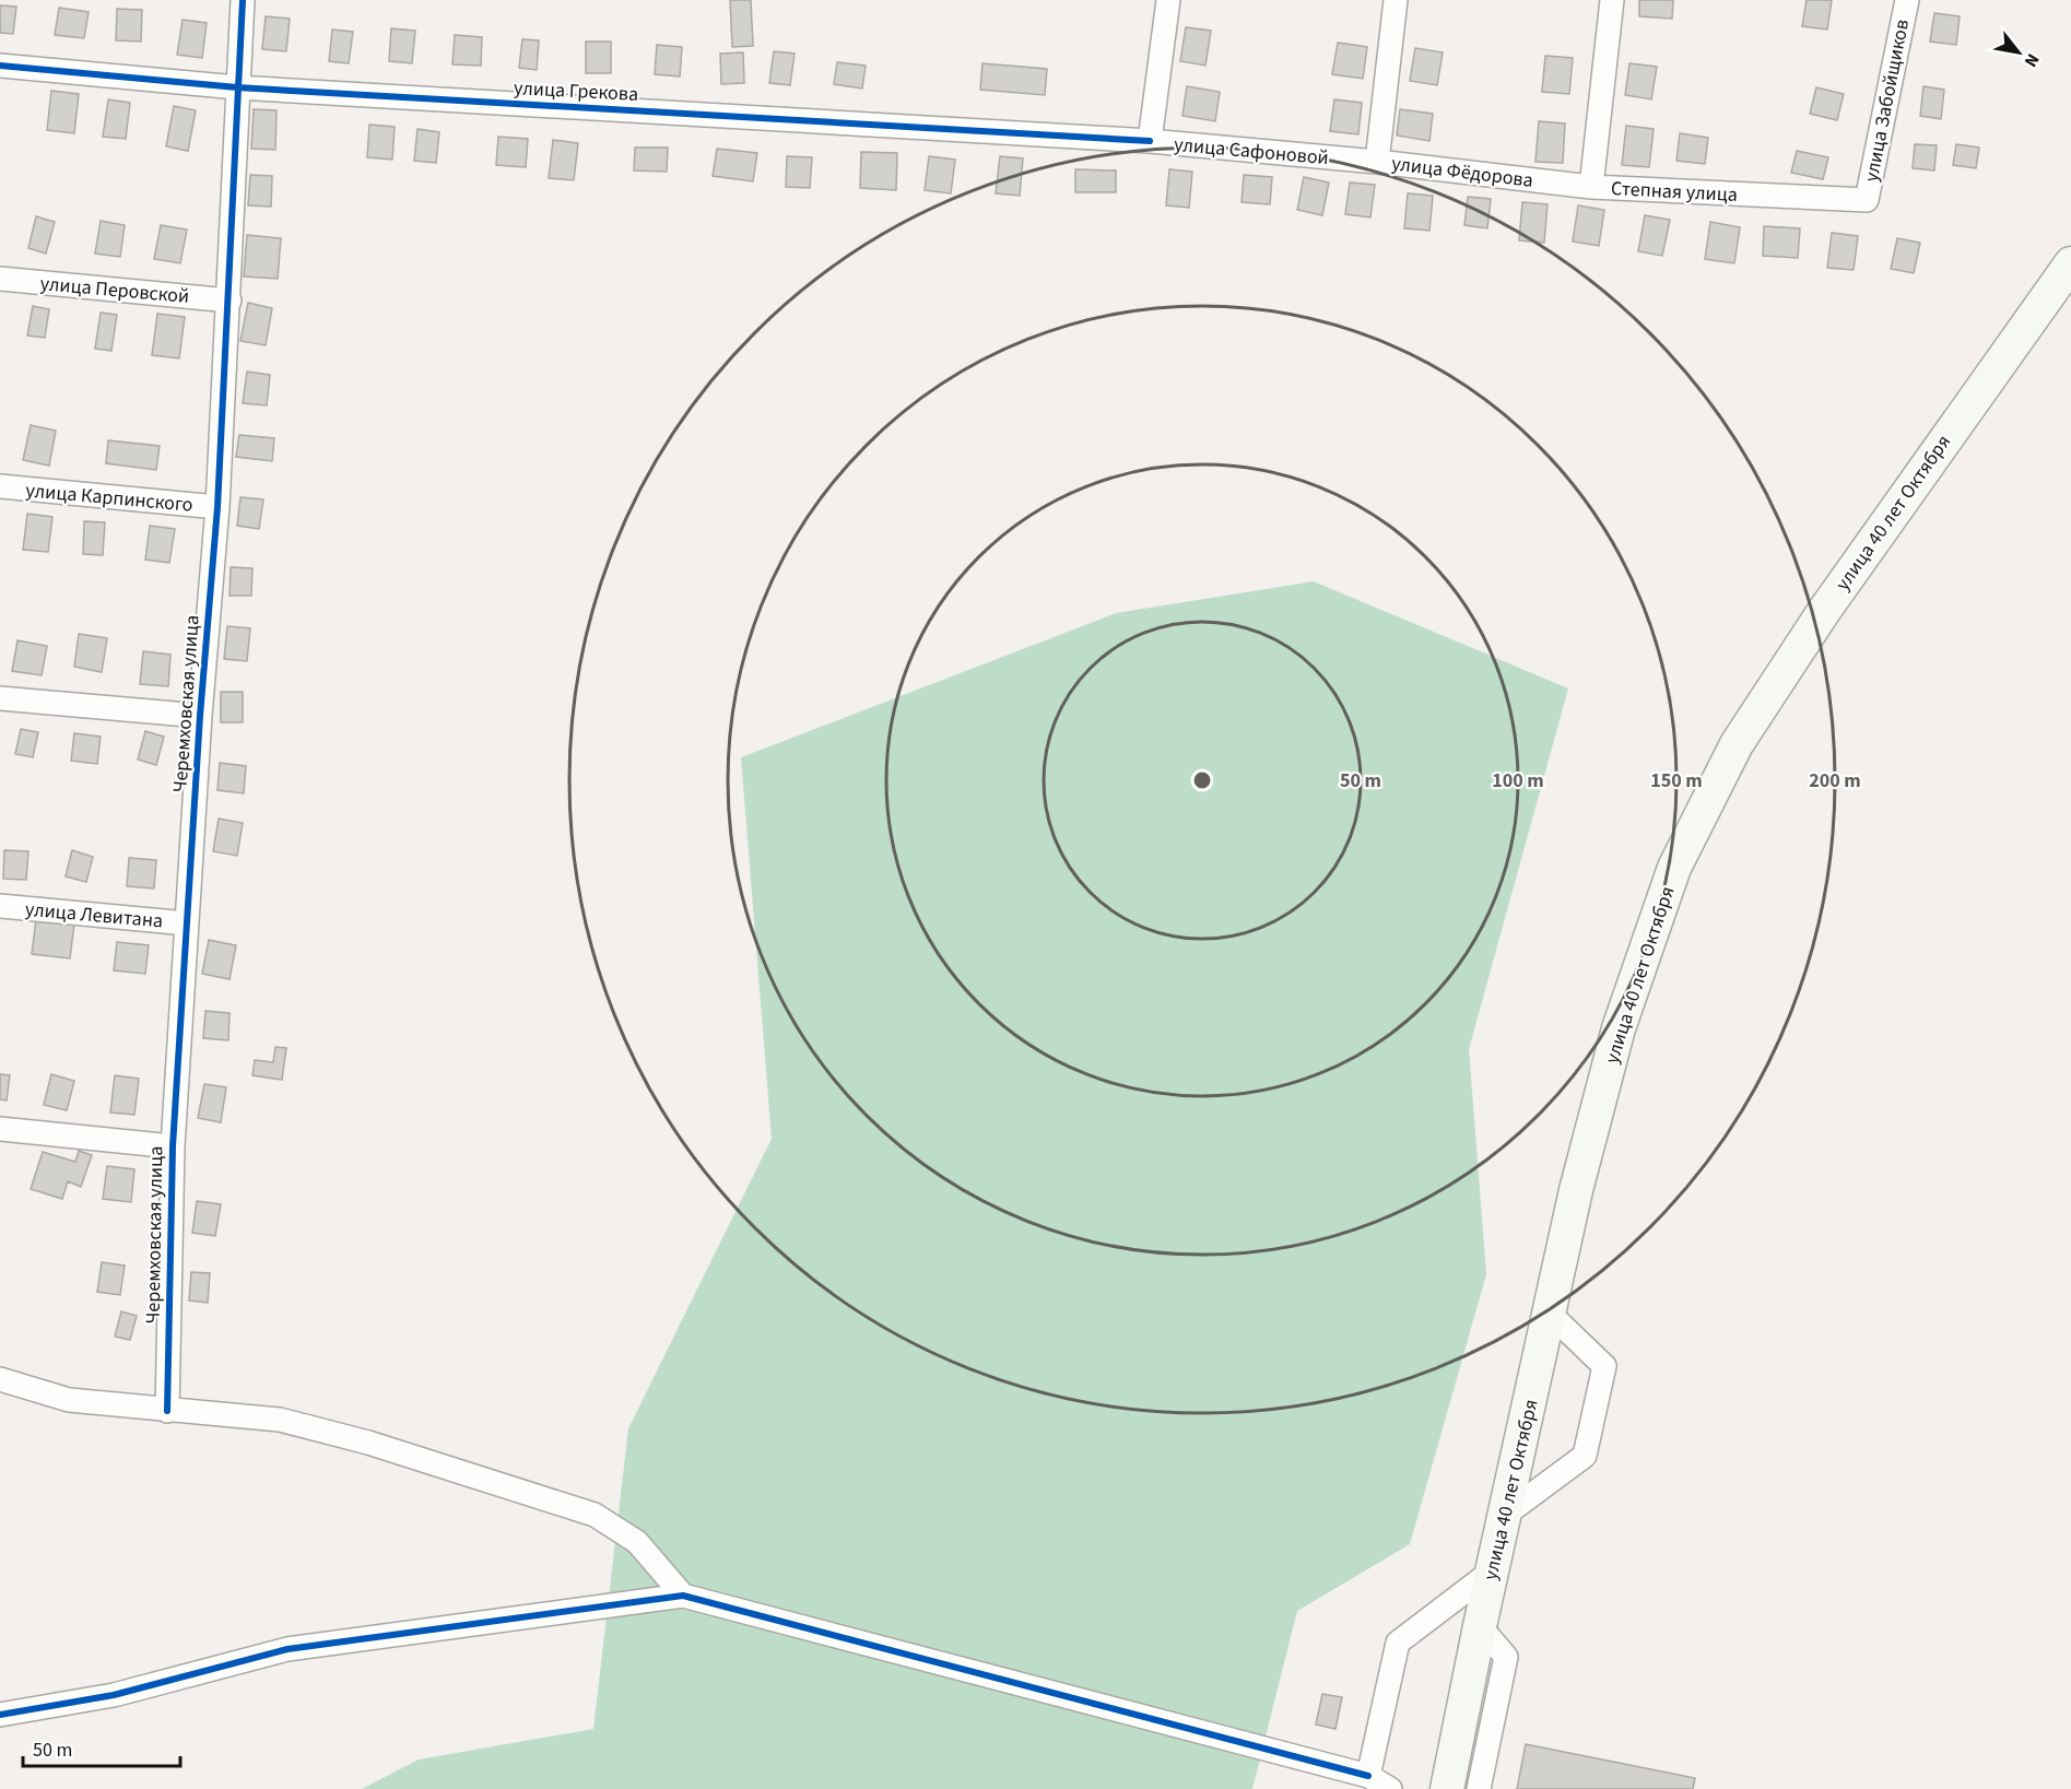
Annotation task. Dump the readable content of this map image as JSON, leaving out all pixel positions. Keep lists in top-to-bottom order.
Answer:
{
  "streets": {
    "main road": ["улица 40 лет Октября"],
    "street": [
      "улица Грекова",
      "улица Забойщиков",
      "улица Сафоновой",
      "улица Фёдорова",
      "Степная улица",
      "улица Перовской",
      "улица Карпинского",
      "Черемховская улица",
      "улица Левитана"
    ]
  },
  "crossings": [
    ["улица Грекова", "улица Сафоновой"],
    ["улица Грекова", "Черемховская улица"],
    ["улица Забойщиков", "Степная улица"],
    ["улица Сафоновой", "улица Фёдорова"],
    ["улица Фёдорова", "Степная улица"],
    ["улица Перовской", "Черемховская улица"],
    ["улица Карпинского", "Черемховская улица"],
    ["Черемховская улица", "улица Левитана"]
  ],
  "scale_bar": "50 m",
  "north": "bottom right",
  "rings": [
    "50 m",
    "100 m",
    "150 m",
    "200 m"
  ]
}
